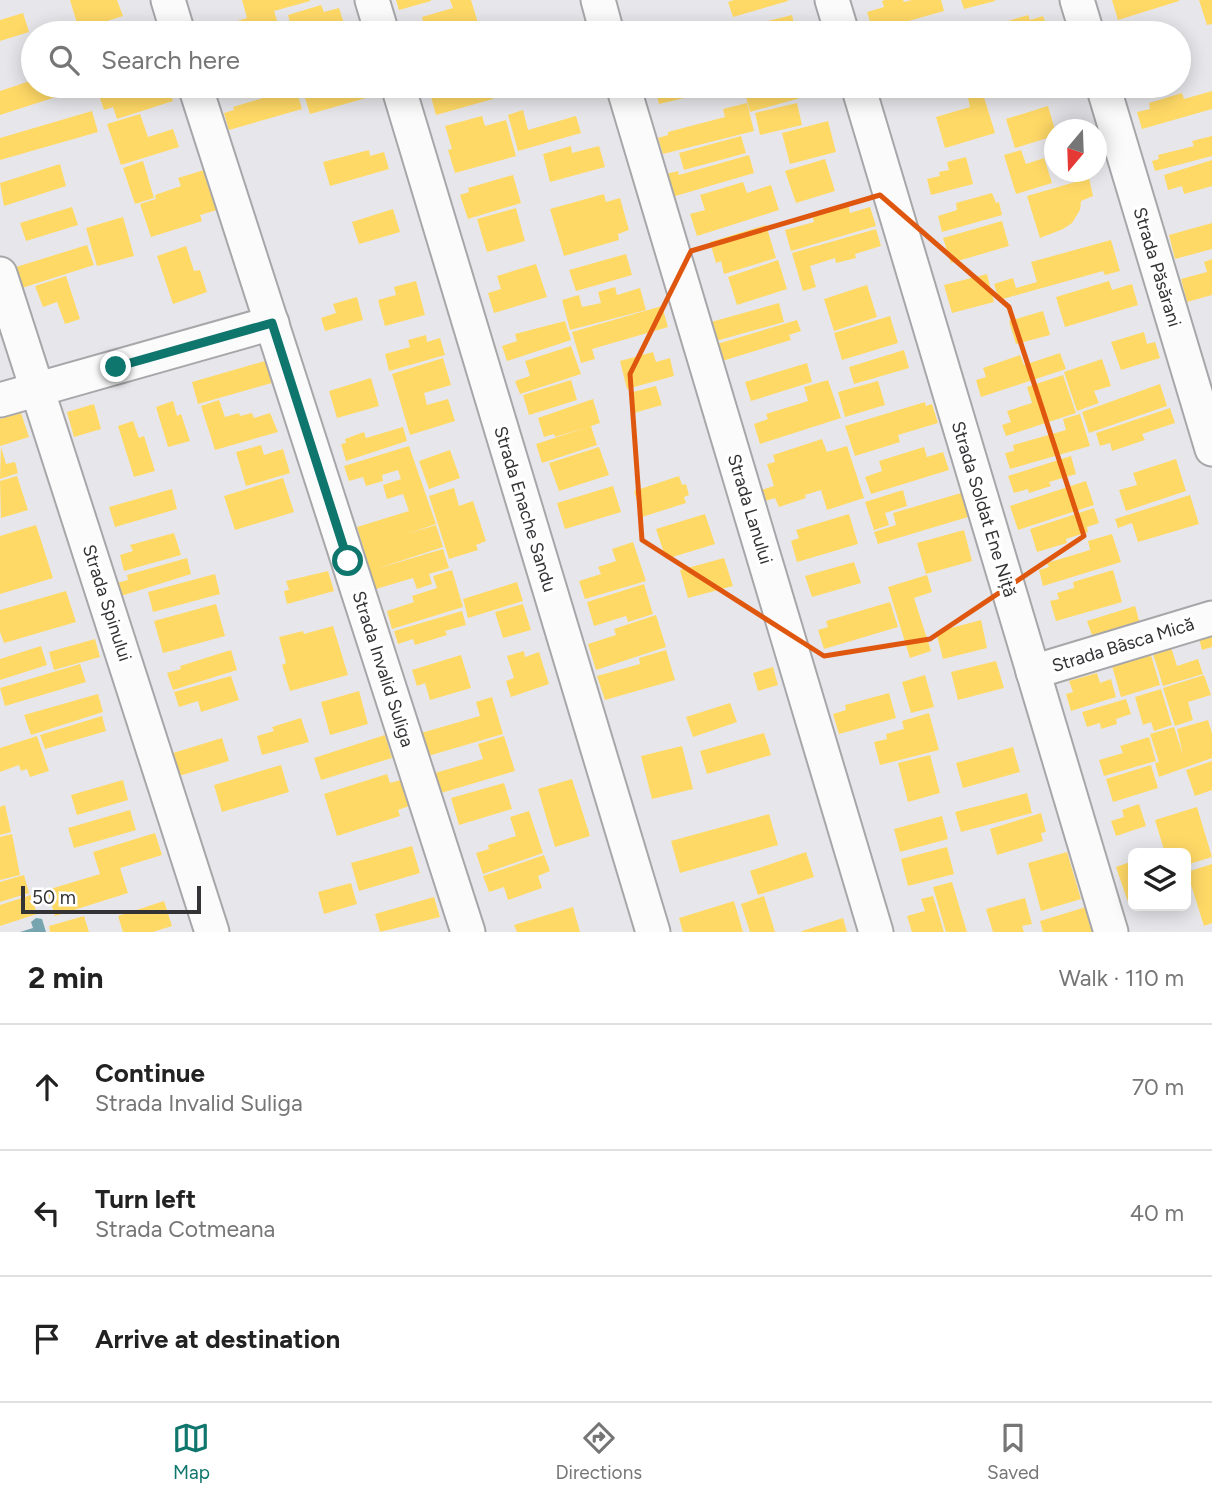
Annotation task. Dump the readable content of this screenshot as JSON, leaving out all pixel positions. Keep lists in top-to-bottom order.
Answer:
{
  "streets": {
    "street": [
      "Strada Păsărani",
      "Strada Enache Sandu",
      "Strada Lanului",
      "Strada Soldat Ene Niță",
      "Strada Spinului",
      "Strada Bâsca Mică",
      "Strada Invalid Suliga"
    ]
  },
  "crossings": [
    ["Strada Soldat Ene Niță", "Strada Bâsca Mică"]
  ],
  "scale_bar": "50 m",
  "north": "bottom",
  "page": {
    "search": "Search here",
    "scale": "50 m",
    "heading": ["2 min", "Walk · 110 m"],
    "list": [
      ["Continue", "Strada Invalid Suliga", "70 m"],
      ["Turn left", "Strada Cotmeana", "40 m"],
      "Arrive at destination"
    ],
    "nav": ["Map", "Directions", "Saved"]
  }
}
